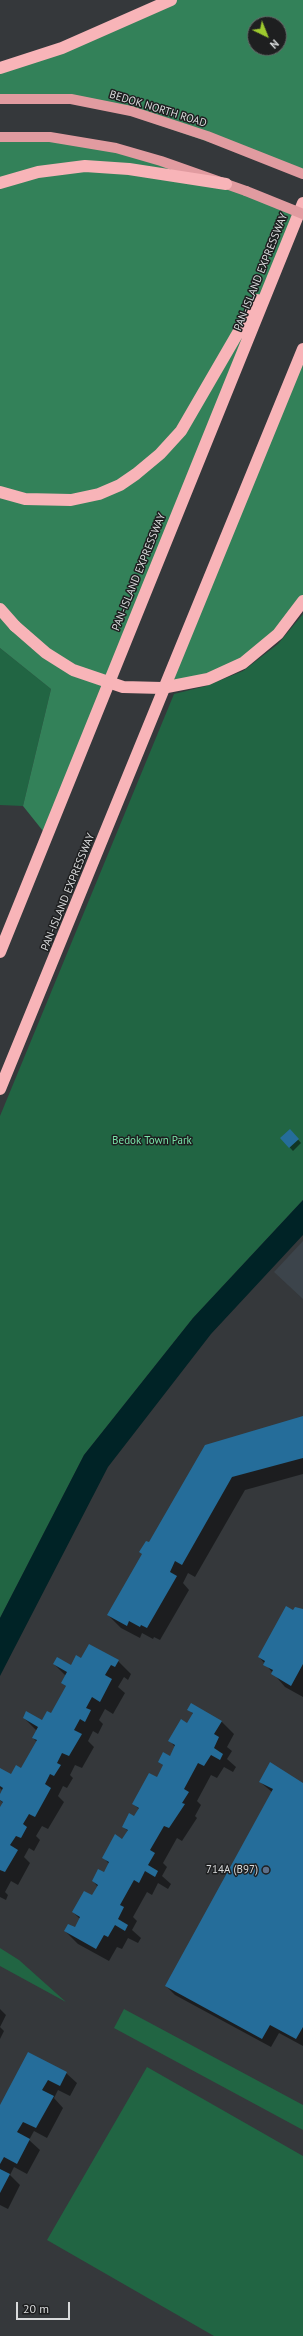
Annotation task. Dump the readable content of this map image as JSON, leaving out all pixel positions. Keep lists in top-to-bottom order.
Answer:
{
  "streets": {
    "highway": ["PAN-ISLAND EXPRESSWAY"],
    "main road": ["BEDOK NORTH ROAD"]
  },
  "parks": ["Bedok Town Park"],
  "places": ["714A (B97)"],
  "scale_bar": "20 m",
  "north": "bottom right"
}
